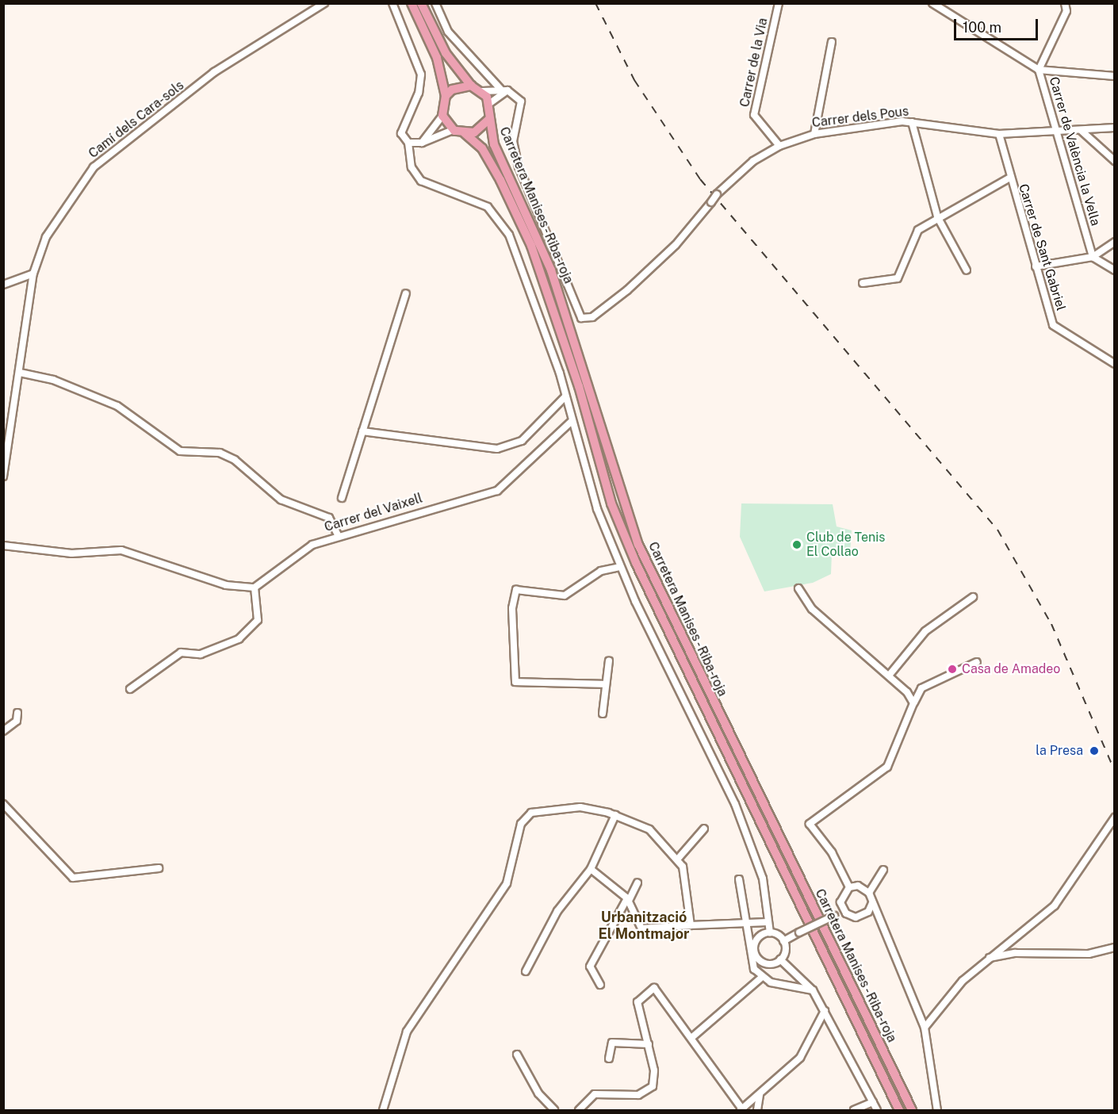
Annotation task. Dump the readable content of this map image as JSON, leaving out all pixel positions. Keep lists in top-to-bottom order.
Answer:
{
  "streets": {
    "main road": ["Carretera Manises - Riba-roja"],
    "street": [
      "Carrer de la Via",
      "Carrer dels Pous",
      "Camí dels Cara-sols",
      "Carrer de València la Vella",
      "Carrer de Sant Gabriel",
      "Carrer del Vaixell"
    ]
  },
  "crossings": [
    ["Carrer de la Via", "Carrer dels Pous"],
    ["Carrer dels Pous", "Carrer de València la Vella"],
    ["Carrer dels Pous", "Carrer de Sant Gabriel"]
  ],
  "districts": ["Urbanització El Montmajor"],
  "places": ["Club de Tenis El Collao", "Casa de Amadeo", "la Presa"],
  "scale_bar": "100 m"
}
